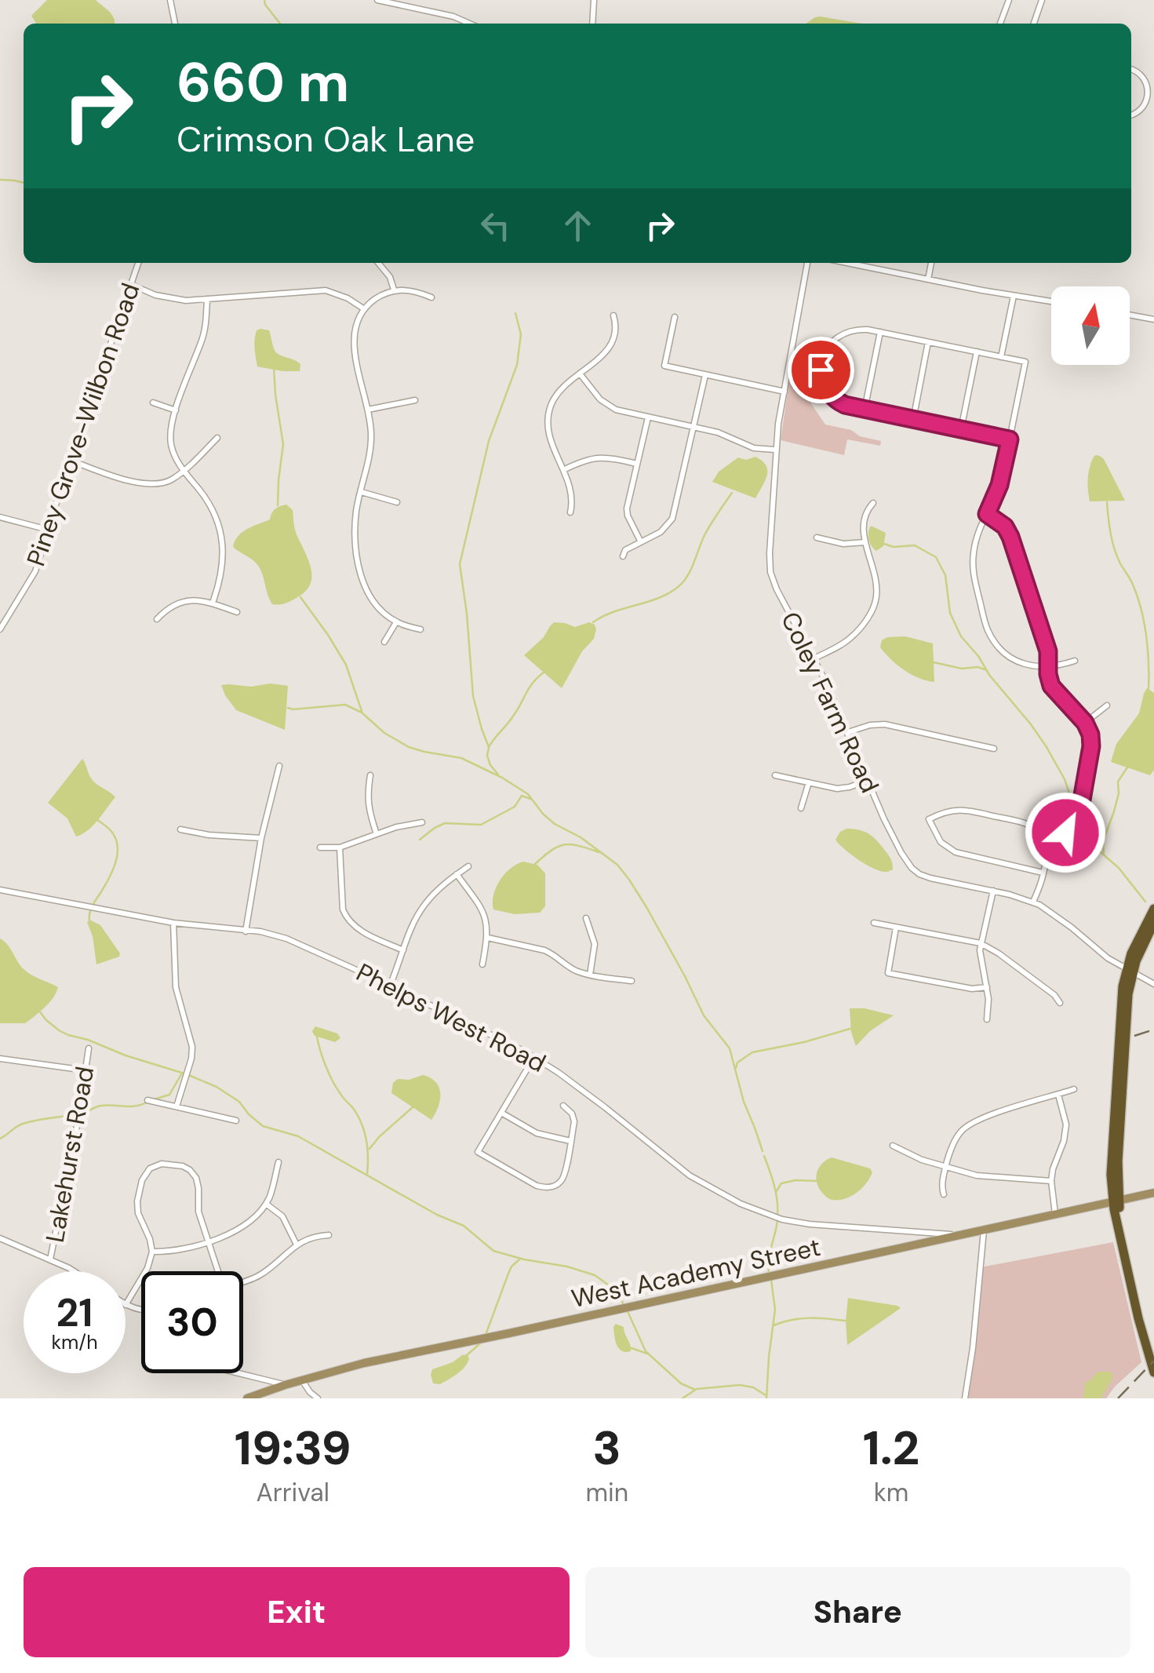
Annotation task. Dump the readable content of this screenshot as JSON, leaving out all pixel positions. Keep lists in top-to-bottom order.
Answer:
{
  "streets": {
    "main road": ["West Academy Street"],
    "street": [
      "Piney Grove-Wilbon Road",
      "Coley Farm Road",
      "Phelps West Road",
      "Lakehurst Road"
    ]
  },
  "crossings": [
    ["Phelps West Road", "West Academy Street"]
  ],
  "north": "top",
  "page": {
    "turn": ["660 m", "Crimson Oak Lane"],
    "speed": "21 km/h",
    "limit": "30",
    "eta": [
      "19:39",
      "Arrival",
      "3",
      "min",
      "1.2",
      "km"
    ],
    "buttons": ["Exit", "Share"]
  }
}
